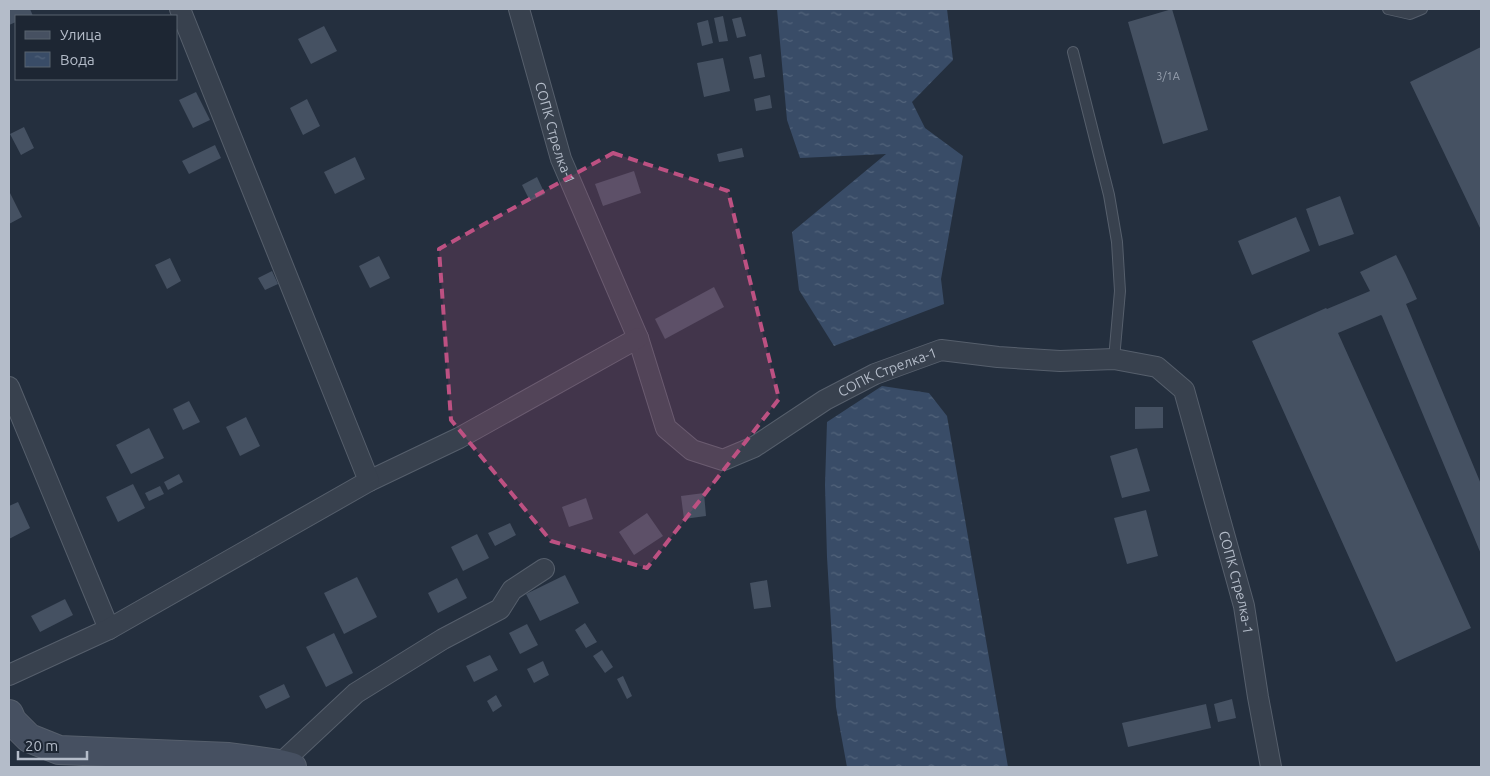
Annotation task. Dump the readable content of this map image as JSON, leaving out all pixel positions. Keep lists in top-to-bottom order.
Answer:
{
  "streets": {
    "street": ["СОПК Стрелка-1"]
  },
  "house_numbers": ["3/1А"],
  "legend": ["Улица", "Вода"],
  "scale_bar": "20 m"
}
